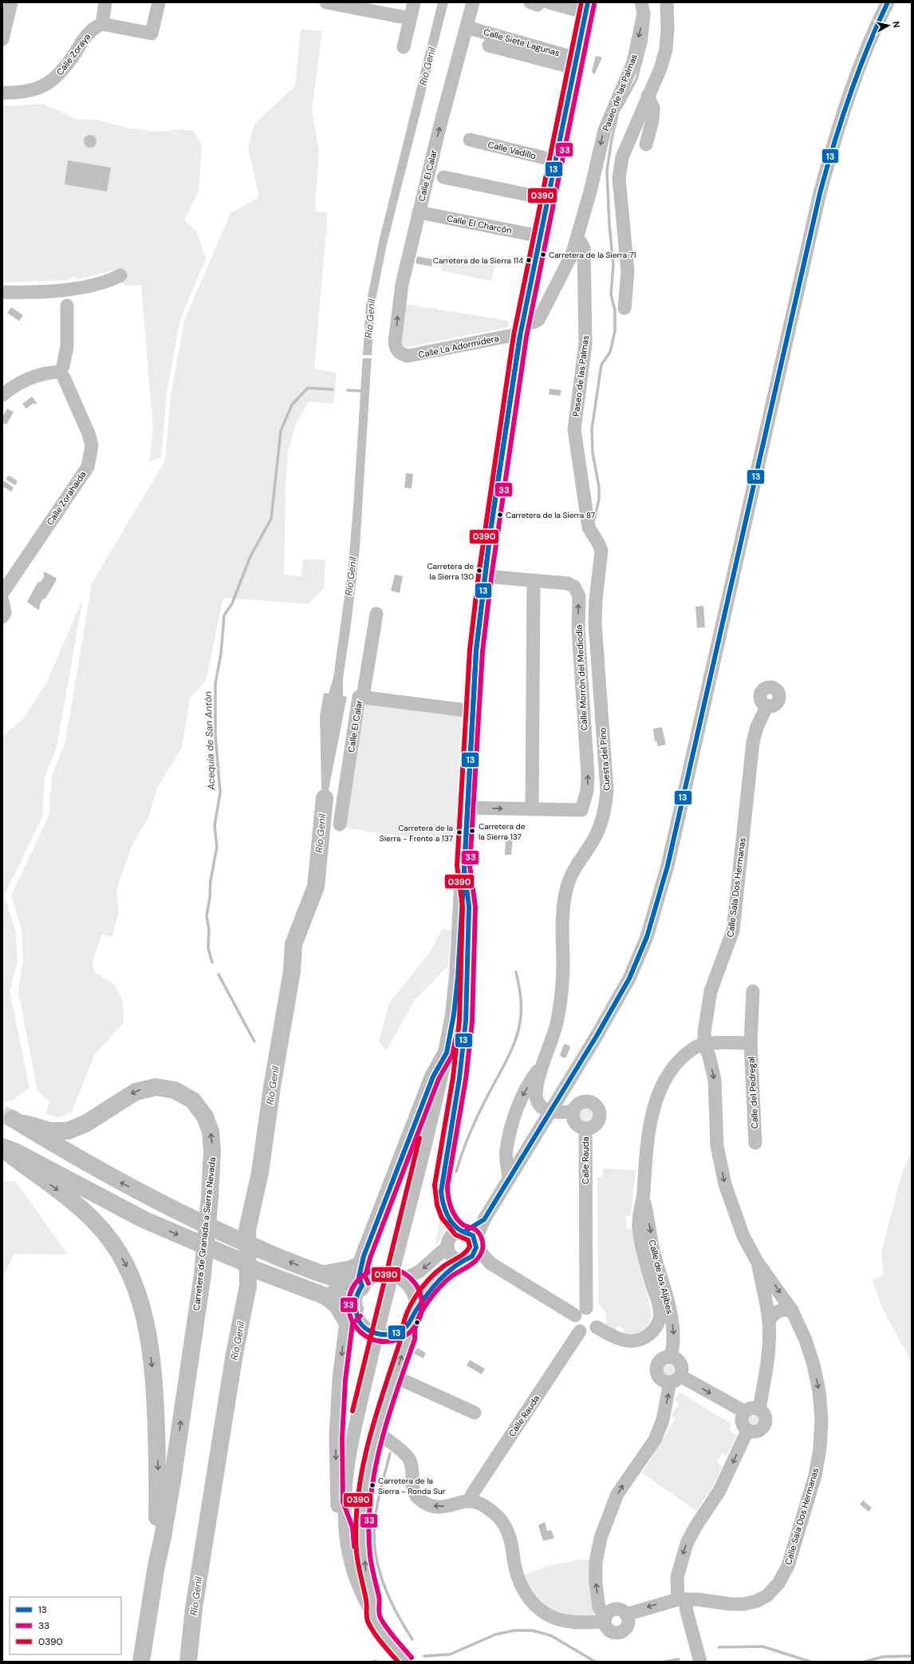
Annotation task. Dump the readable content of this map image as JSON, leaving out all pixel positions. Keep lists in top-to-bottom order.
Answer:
{
  "streets": {
    "main road": ["Carretera de Granada a Sierra Nevada"],
    "street": [
      "Calle Siete Lagunas",
      "Calle Zoraya",
      "Paseo de las Palmas",
      "Calle Vadillo",
      "Calle El Calar",
      "Calle El Charcón",
      "Calle La Adormidera",
      "Calle Zorahaida",
      "Calle Morrón del Mediodía",
      "Cuesta del Pino",
      "Calle Sala Dos Hermanas",
      "Calle del Pedregal",
      "Calle Rauda",
      "Calle de los Aljibes"
    ]
  },
  "crossings": [
    ["Calle Siete Lagunas", "Calle El Calar"],
    ["Paseo de las Palmas", "Calle La Adormidera"],
    ["Paseo de las Palmas", "Cuesta del Pino"],
    ["Calle El Calar", "Calle El Charcón"],
    ["Calle El Calar", "Calle La Adormidera"],
    ["Calle Sala Dos Hermanas", "Calle de los Aljibes"],
    ["Calle Rauda", "Calle de los Aljibes"]
  ],
  "one_way": ["Calle El Calar"],
  "water": ["Río Genil", "Acequia de San Antón"],
  "places": [
    "Carretera de la Sierra 71",
    "Carretera de la Sierra 114",
    "Carretera de la Sierra 87",
    "Carretera de la Sierra 130",
    "Carretera de la Sierra 137",
    "Carretera de la Sierra - Frente a 137",
    "Carretera de la Sierra - Ronda Sur"
  ],
  "lines": ["transit line 13", "transit line 0390", "transit line 33"],
  "legend": ["13", "33", "0390"],
  "north": "right"
}
